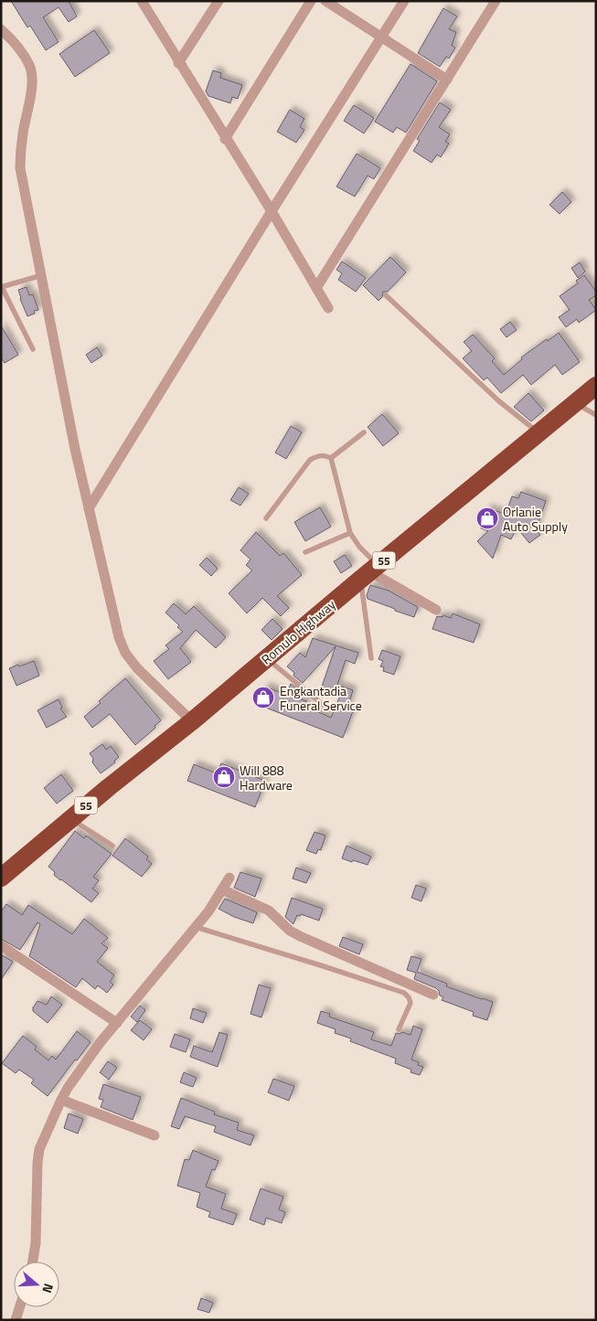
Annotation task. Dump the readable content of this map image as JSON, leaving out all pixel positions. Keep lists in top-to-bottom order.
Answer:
{
  "streets": {
    "highway": ["55", "Romulo Highway"]
  },
  "places": {
    "shop": ["Orlanie Auto Supply", "Engkantadia Funeral Service", "Will 888 Hardware"]
  },
  "north": "right"
}
